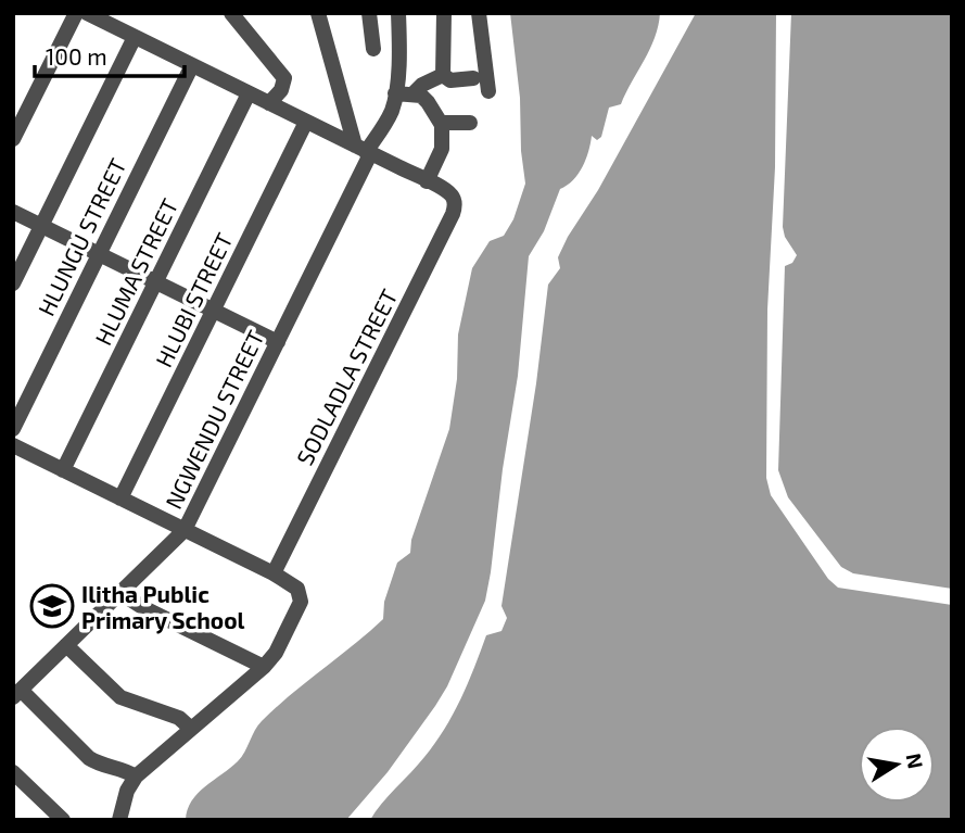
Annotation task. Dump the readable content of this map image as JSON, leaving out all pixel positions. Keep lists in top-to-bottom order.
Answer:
{
  "streets": {
    "street": [
      "HLUNGU STREET",
      "HLUMA STREET",
      "HLUBI STREET",
      "SODLADLA STREET",
      "NGWENDU STREET"
    ]
  },
  "places": {
    "school or university": ["Ilitha Public Primary School"]
  },
  "scale_bar": "100 m",
  "north": "right"
}
